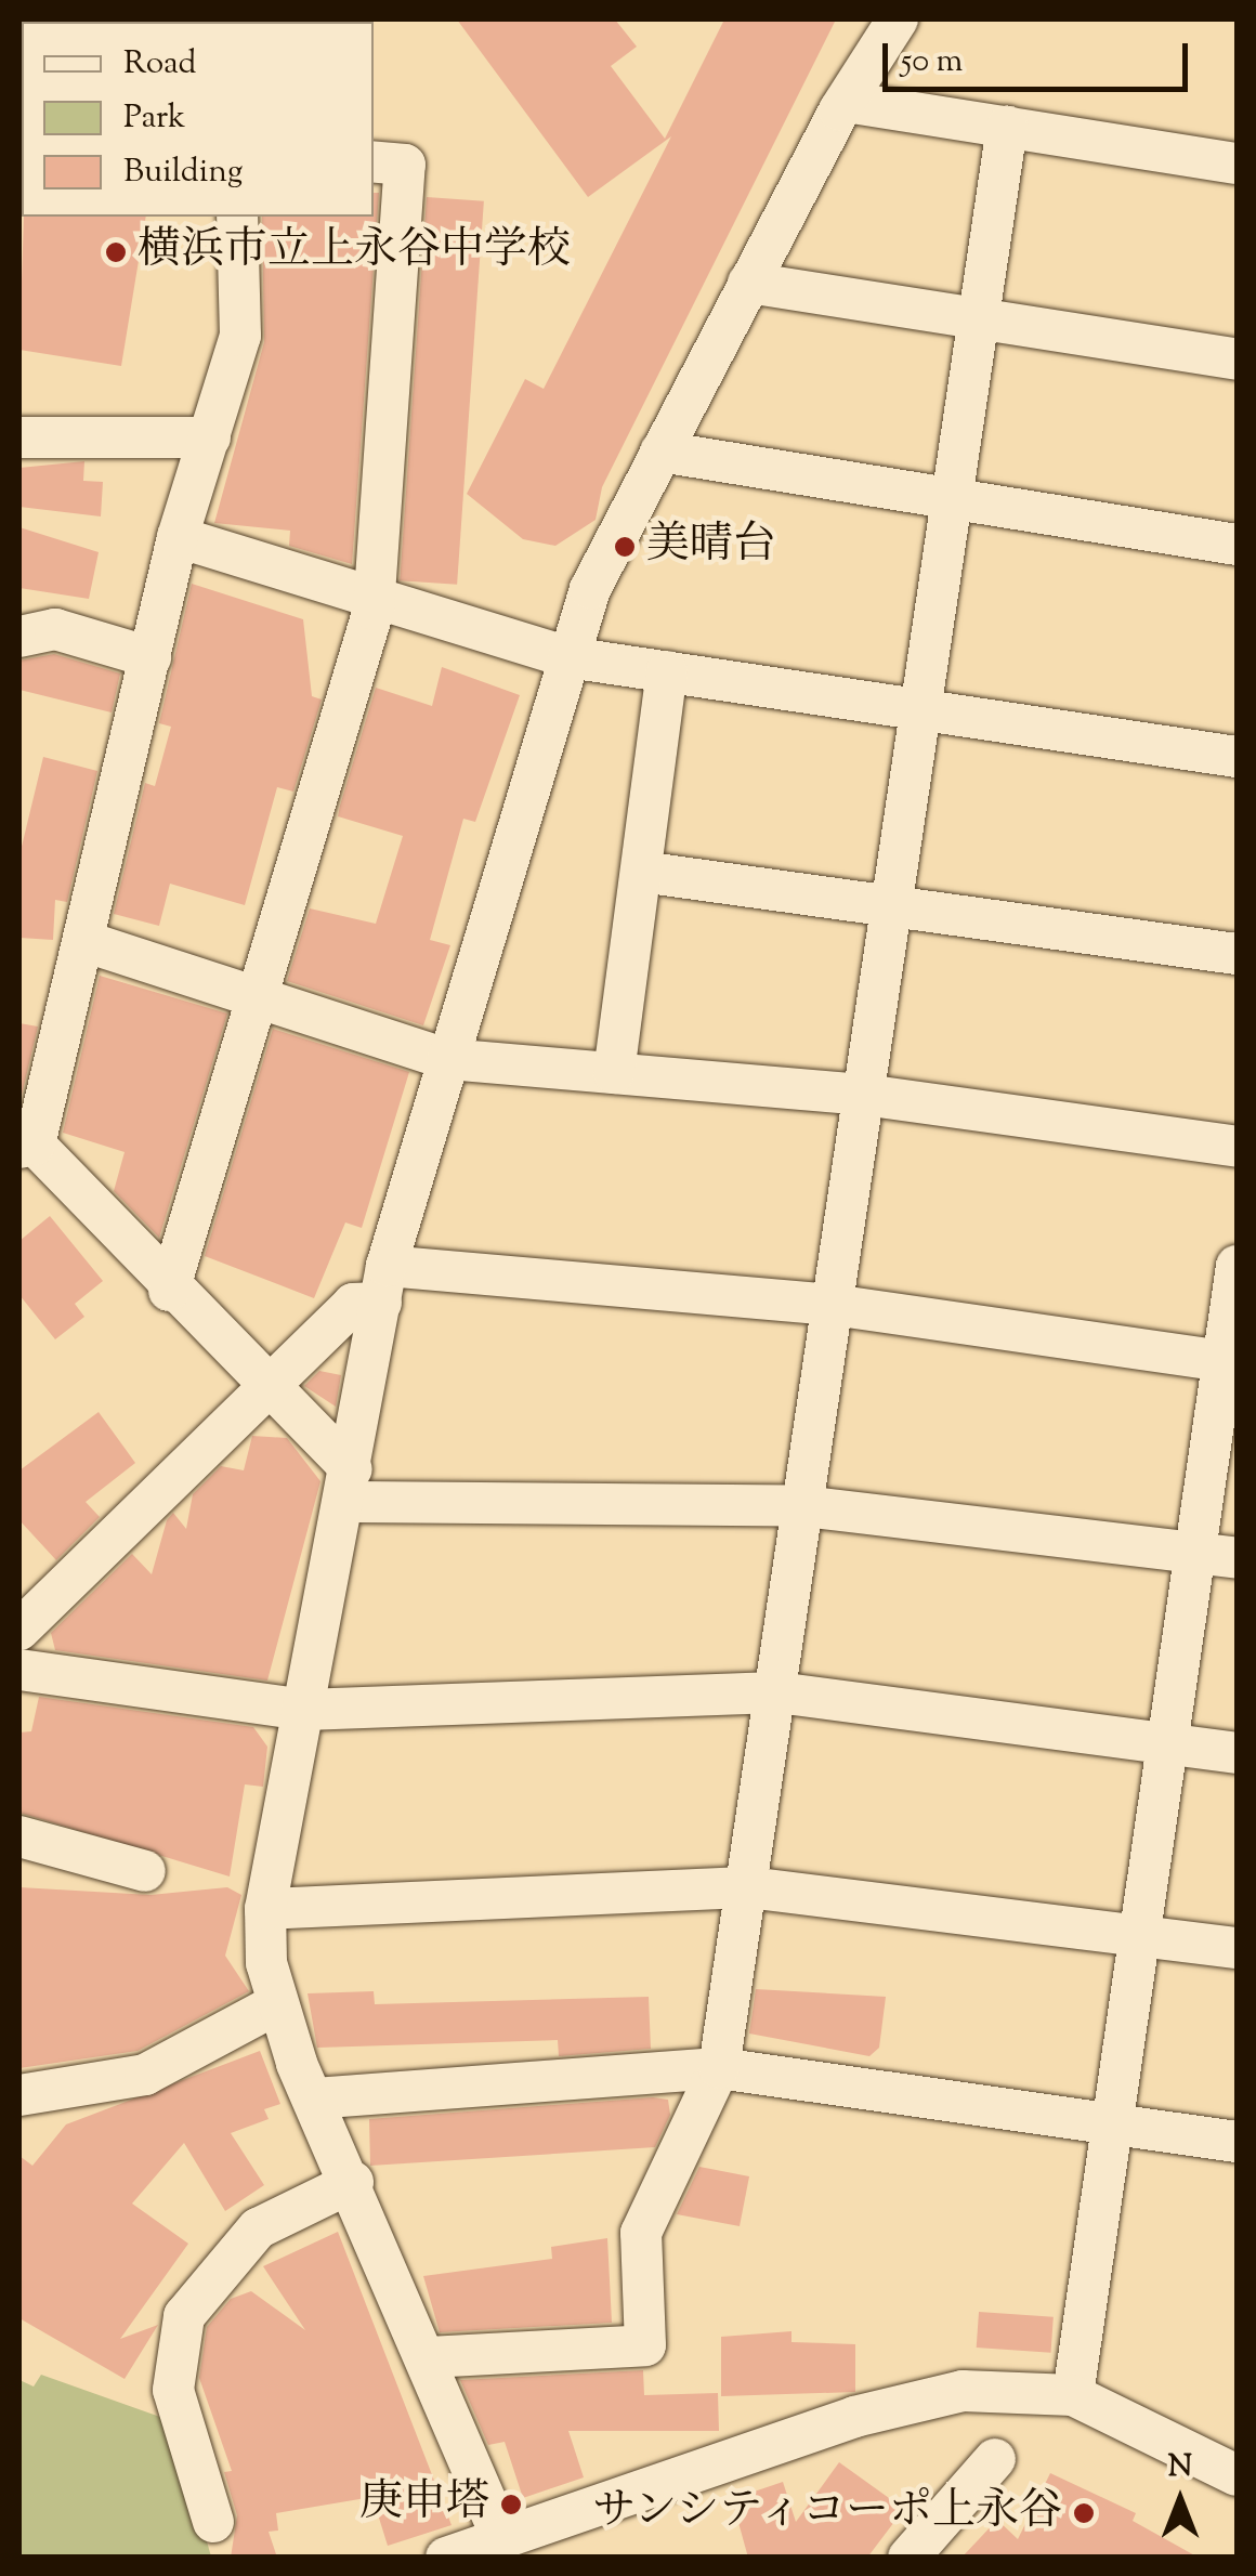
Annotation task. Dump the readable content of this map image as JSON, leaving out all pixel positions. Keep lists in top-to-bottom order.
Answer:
{
  "places": [
    "横浜市立上永谷中学校",
    "美晴台",
    "庚申塔",
    "サンシティコーポ上永谷"
  ],
  "legend": ["Road", "Park", "Building"],
  "scale_bar": "50 m",
  "north": "top"
}
